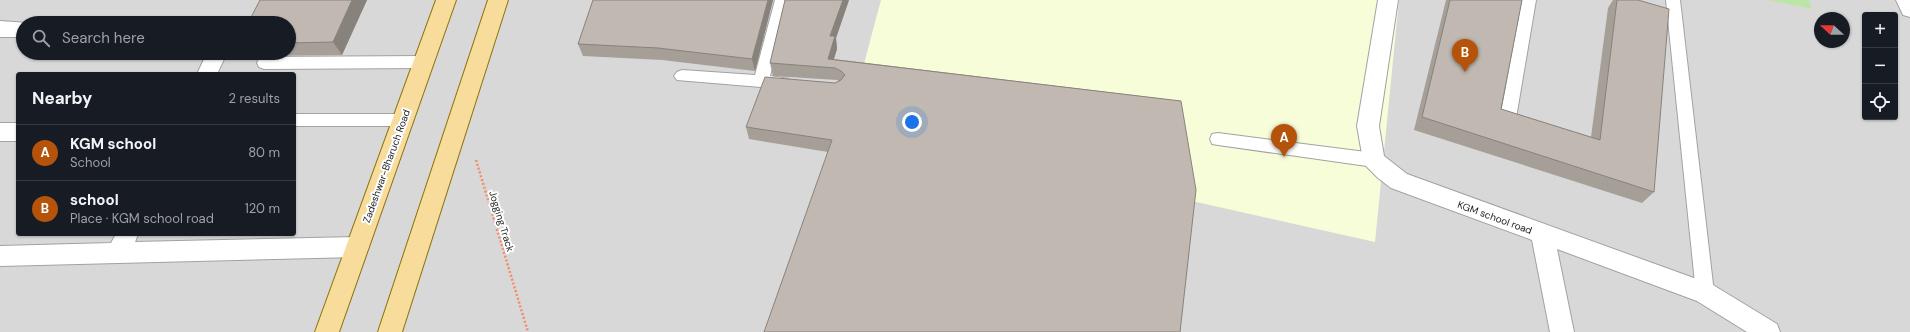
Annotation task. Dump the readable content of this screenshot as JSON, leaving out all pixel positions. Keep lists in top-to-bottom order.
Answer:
{
  "streets": {
    "main road": ["Zadeshwar-Bharuch Road"],
    "street": ["KGM school road"],
    "path": ["Jogging Track"]
  },
  "north": "left",
  "page": {
    "map_buttons": ["+", "−"],
    "search": "Search here",
    "pins": ["B", "A"],
    "heading": ["Nearby", "2 results"],
    "list": [
      {
        "mark": "A",
        "name": "KGM school",
        "note": "School",
        "value": "80 m"
      },
      {
        "mark": "B",
        "name": "school",
        "note": "Place · KGM school road",
        "value": "120 m"
      }
    ]
  }
}
